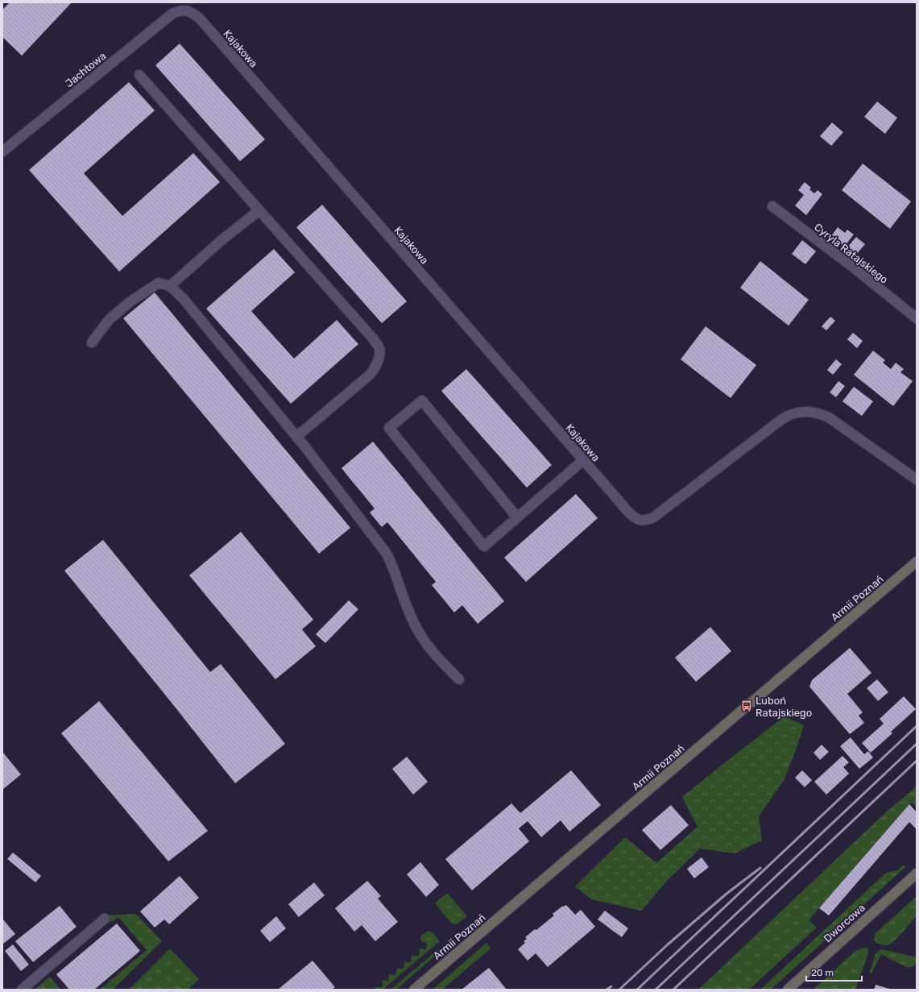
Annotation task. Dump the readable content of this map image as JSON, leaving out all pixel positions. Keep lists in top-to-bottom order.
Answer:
{
  "streets": {
    "main road": ["Armii Poznań", "Dworcowa"],
    "street": ["Kajakowa", "Jachtowa", "Cyryla Ratajskiego"]
  },
  "crossings": [
    ["Kajakowa", "Jachtowa"]
  ],
  "places": {
    "bus stop": ["Luboń Ratajskiego"]
  },
  "scale_bar": "20 m"
}
